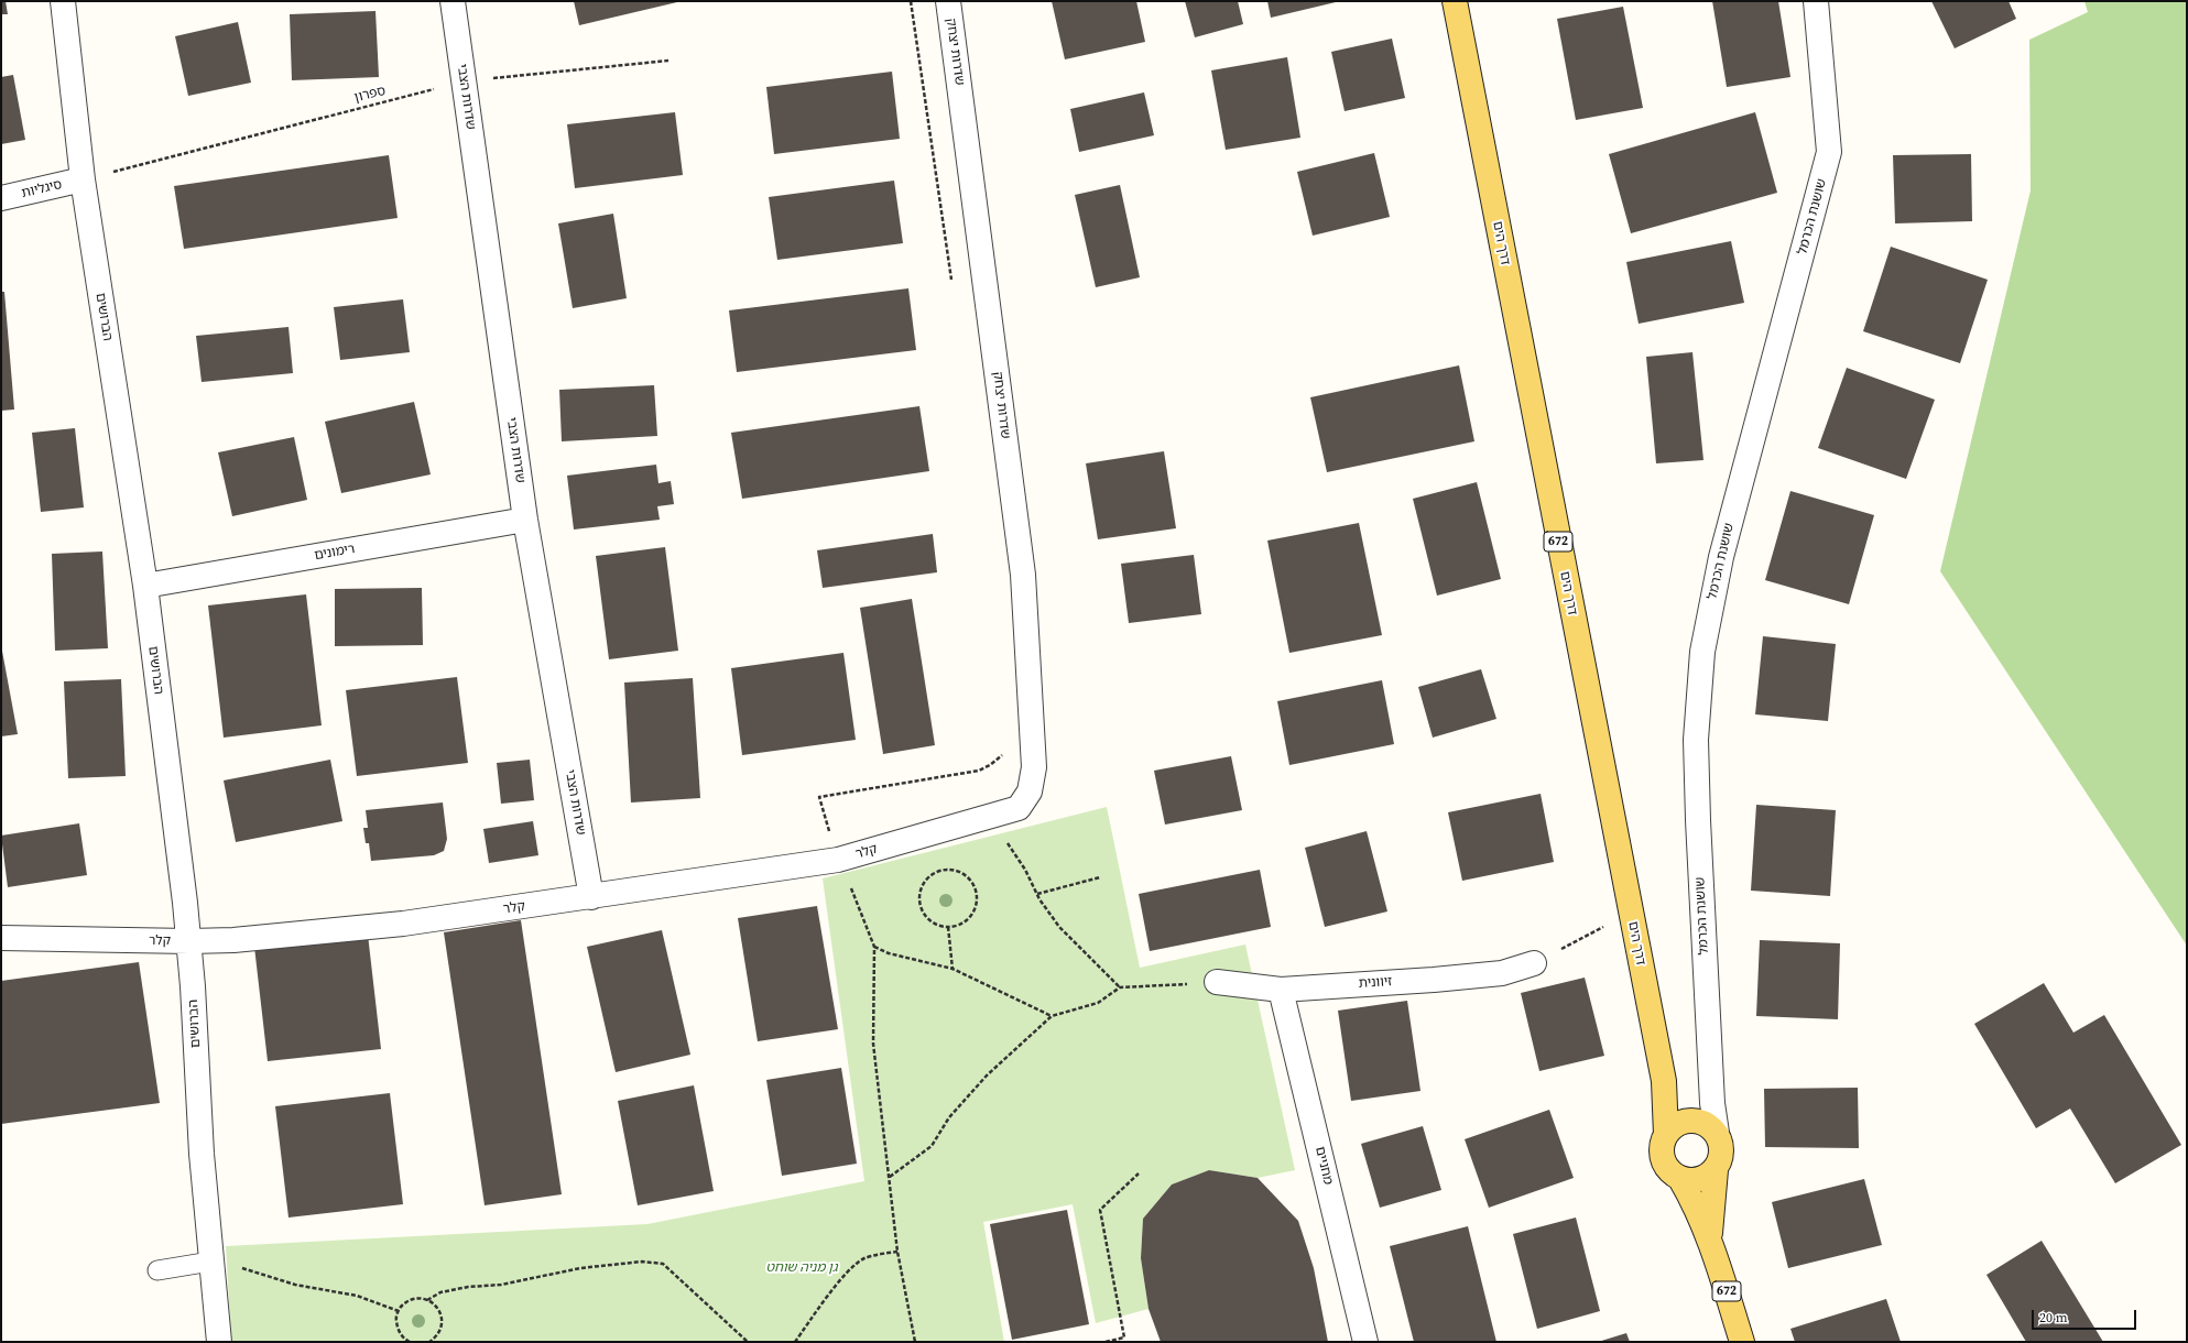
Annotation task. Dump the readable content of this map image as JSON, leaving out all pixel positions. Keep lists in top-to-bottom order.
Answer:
{
  "streets": {
    "main road": ["דרך הים", "672"],
    "street": [
      "שדרות יצחק",
      "שדרות הצבי",
      "סיגליות",
      "שושנת הכרמל",
      "הברושים",
      "רימונים",
      "קלר",
      "זיוונית",
      "מחניים"
    ],
    "path": ["ספרון"]
  },
  "crossings": [
    ["שדרות יצחק", "קלר"],
    ["ספרון", "שדרות הצבי"],
    ["ספרון", "סיגליות"],
    ["ספרון", "הברושים"],
    ["שדרות הצבי", "רימונים"],
    ["שדרות הצבי", "קלר"],
    ["סיגליות", "הברושים"],
    ["שושנת הכרמל", "דרך הים"],
    ["שושנת הכרמל", "672"],
    ["דרך הים", "672"],
    ["הברושים", "רימונים"],
    ["הברושים", "קלר"],
    ["זיוונית", "מחניים"]
  ],
  "parks": ["גן מניה שוחט"],
  "scale_bar": "20 m"
}
